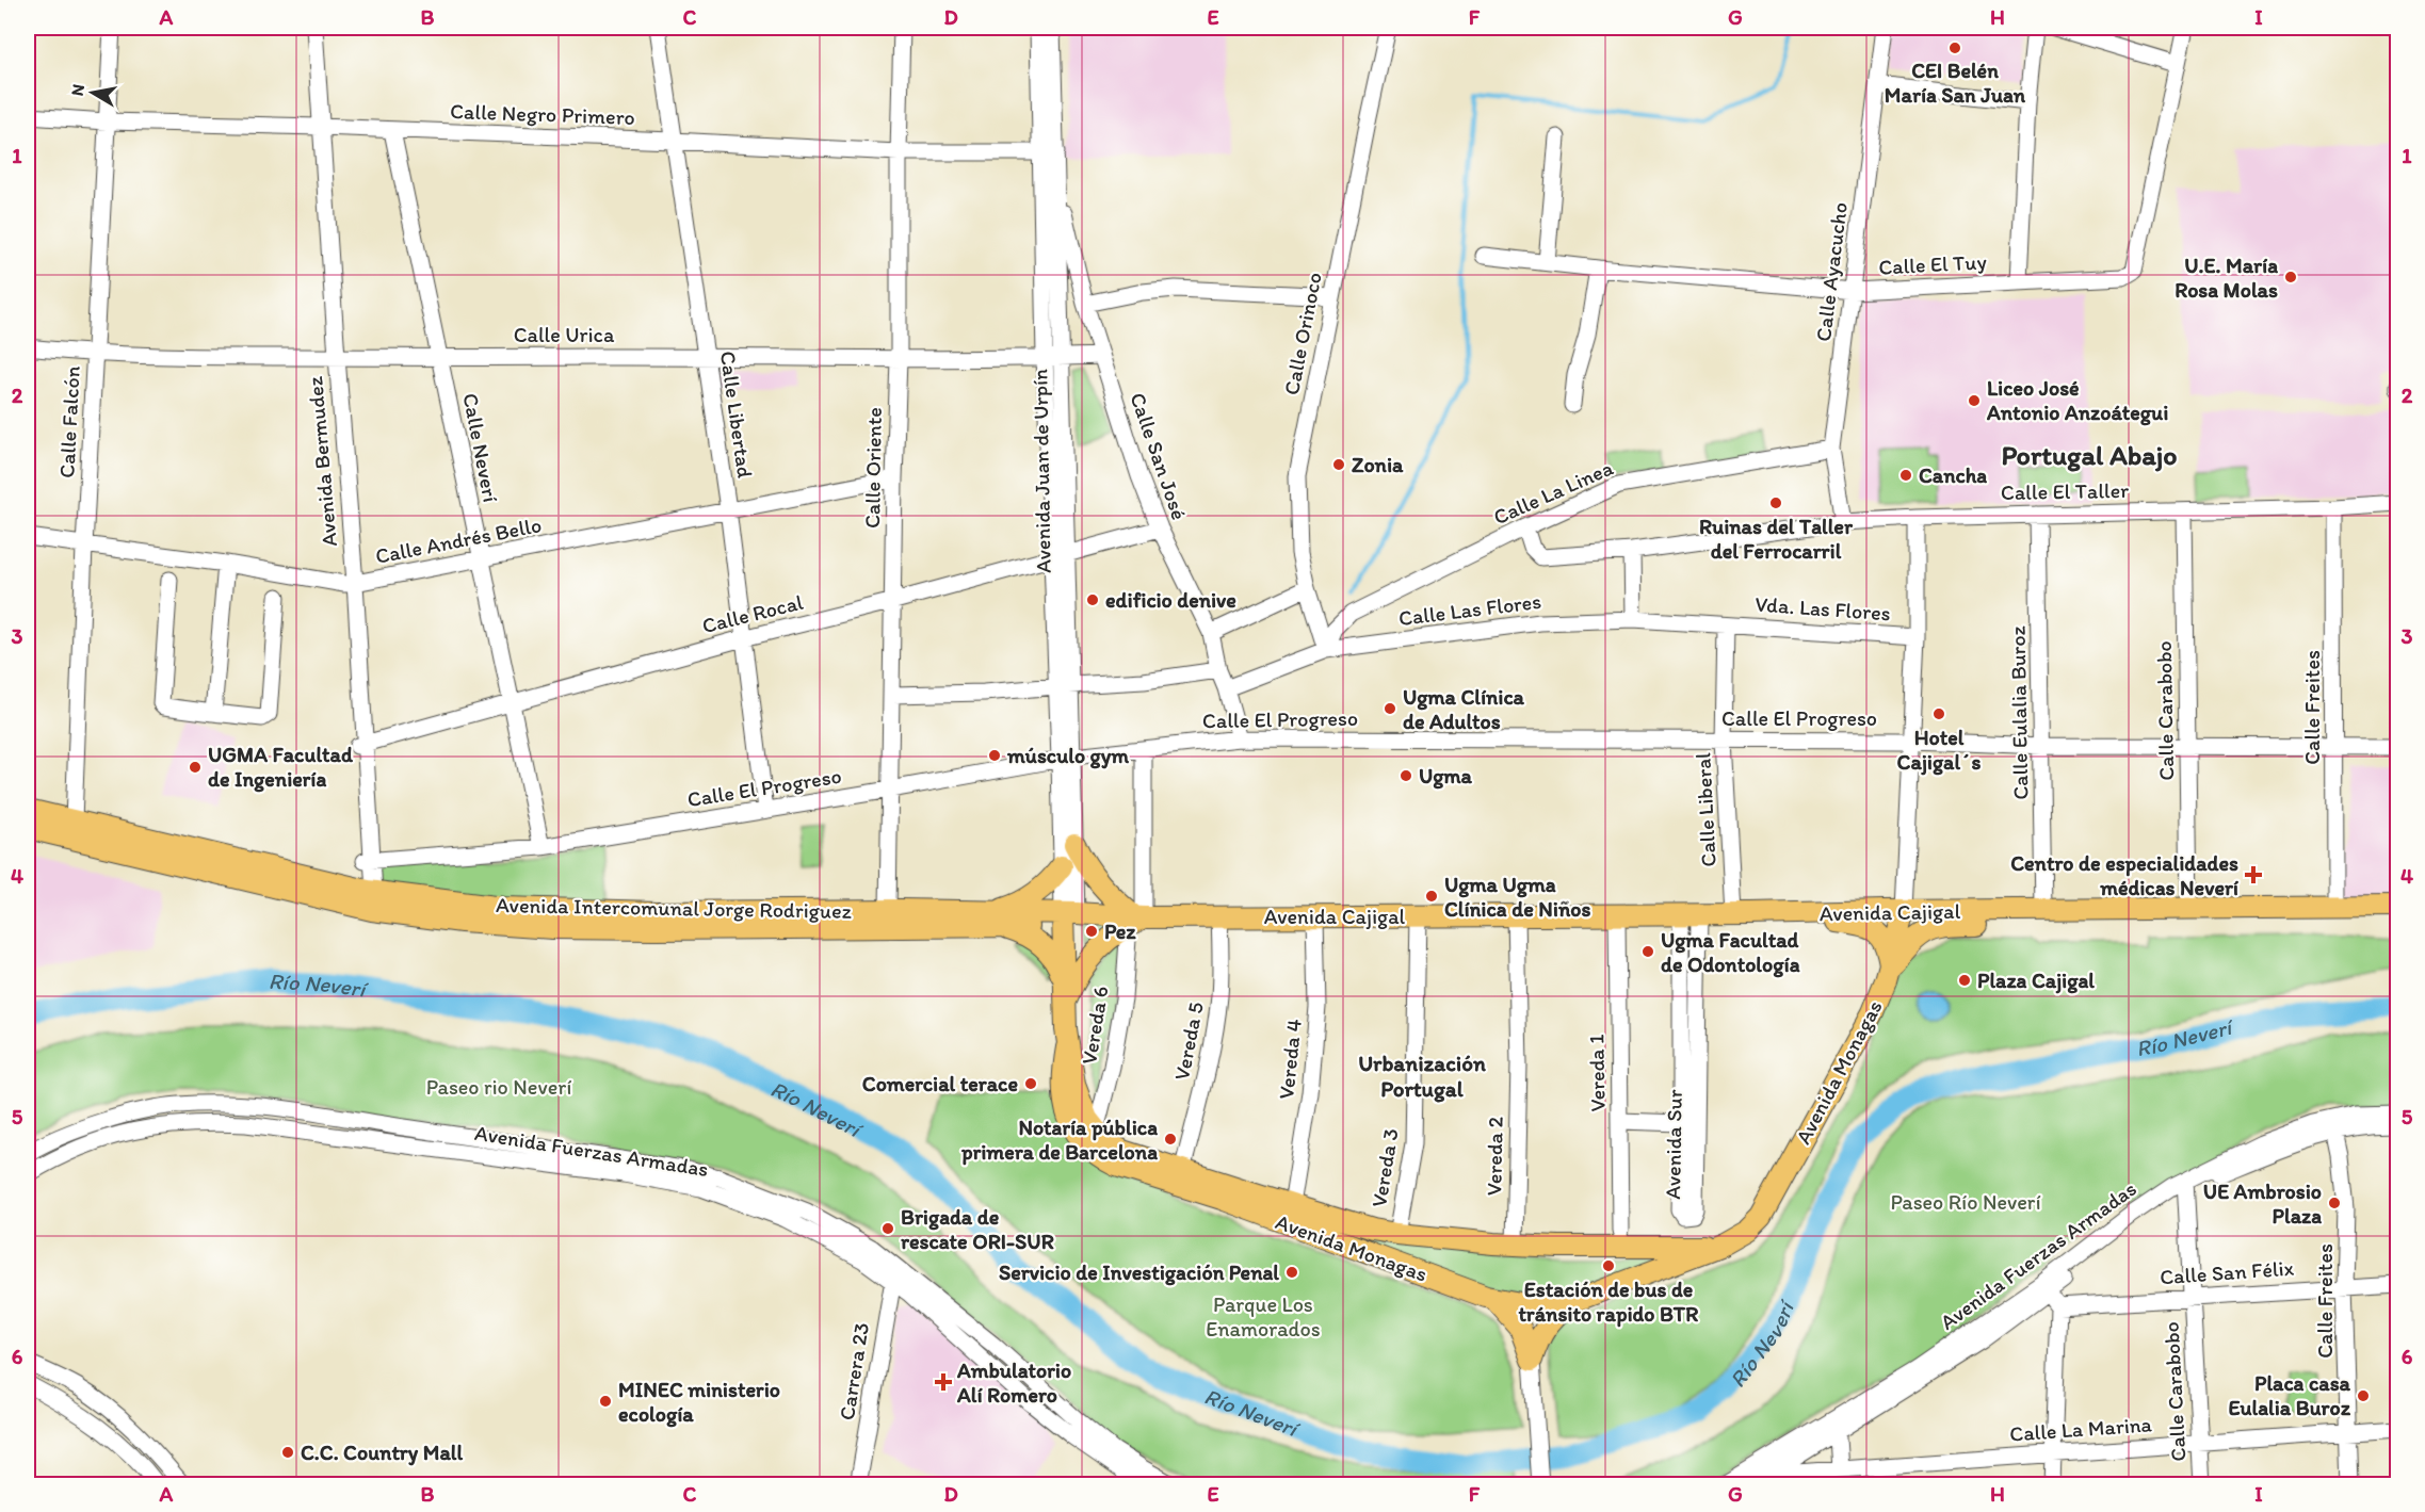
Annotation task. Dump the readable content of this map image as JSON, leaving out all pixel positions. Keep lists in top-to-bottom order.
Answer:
{
  "streets": {
    "main road": ["Avenida Intercomunal Jorge Rodriguez", "Avenida Cajigal", "Avenida Monagas"],
    "street": [
      "Calle Negro Primero",
      "Calle El Tuy",
      "Calle Ayacucho",
      "Calle Orinoco",
      "Calle Urica",
      "Calle Libertad",
      "Calle Falcón",
      "Calle Neverí",
      "Calle San José",
      "Avenida Bermudez",
      "Calle Oriente",
      "Avenida Juan de Urpín",
      "Calle El Taller",
      "Calle La Linea",
      "Calle Andrés Bello",
      "Vda. Las Flores",
      "Calle Las Flores",
      "Calle Rocal",
      "Calle Freites",
      "Calle Carabobo",
      "Calle Eulalia Buroz",
      "Calle El Progreso",
      "Calle Liberal",
      "Vereda 6",
      "Vereda 5",
      "Vereda 4",
      "Vereda 1",
      "Avenida Sur",
      "Avenida Fuerzas Armadas",
      "Vereda 2",
      "Vereda 3",
      "Calle San Félix",
      "Carrera 23",
      "Calle La Marina"
    ]
  },
  "crossings": [
    ["Calle Negro Primero", "Calle Libertad"],
    ["Calle Negro Primero", "Calle Falcón"],
    ["Calle Negro Primero", "Calle Neverí"],
    ["Calle Negro Primero", "Avenida Bermudez"],
    ["Calle Negro Primero", "Calle Oriente"],
    ["Calle Negro Primero", "Avenida Juan de Urpín"],
    ["Calle El Tuy", "Calle Ayacucho"],
    ["Calle Ayacucho", "Calle El Taller"],
    ["Calle Ayacucho", "Calle La Linea"],
    ["Calle Orinoco", "Calle La Linea"],
    ["Calle Orinoco", "Calle Las Flores"],
    ["Calle Urica", "Calle Libertad"],
    ["Calle Urica", "Calle Falcón"],
    ["Calle Urica", "Calle Neverí"],
    ["Calle Urica", "Calle San José"],
    ["Calle Urica", "Avenida Bermudez"],
    ["Calle Urica", "Calle Oriente"],
    ["Calle Urica", "Avenida Juan de Urpín"],
    ["Calle Libertad", "Calle Andrés Bello"],
    ["Calle Libertad", "Calle Rocal"],
    ["Calle Libertad", "Calle El Progreso"],
    ["Calle Falcón", "Calle Andrés Bello"],
    ["Calle Falcón", "Avenida Intercomunal Jorge Rodriguez"],
    ["Calle Neverí", "Calle Andrés Bello"],
    ["Calle Neverí", "Calle Rocal"],
    ["Calle Neverí", "Calle El Progreso"],
    ["Calle San José", "Avenida Juan de Urpín"],
    ["Calle San José", "Calle Las Flores"],
    ["Calle San José", "Calle Rocal"],
    ["Calle San José", "Calle El Progreso"],
    ["Avenida Bermudez", "Calle Andrés Bello"],
    ["Avenida Bermudez", "Calle Rocal"],
    ["Avenida Bermudez", "Calle El Progreso"],
    ["Avenida Bermudez", "Avenida Intercomunal Jorge Rodriguez"],
    ["Calle Oriente", "Calle Andrés Bello"],
    ["Calle Oriente", "Calle Rocal"],
    ["Calle Oriente", "Calle El Progreso"],
    ["Calle Oriente", "Avenida Intercomunal Jorge Rodriguez"],
    ["Avenida Juan de Urpín", "Calle Rocal"],
    ["Avenida Juan de Urpín", "Calle El Progreso"],
    ["Avenida Juan de Urpín", "Avenida Intercomunal Jorge Rodriguez"],
    ["Avenida Juan de Urpín", "Avenida Cajigal"],
    ["Avenida Juan de Urpín", "Avenida Monagas"],
    ["Calle El Taller", "Calle La Linea"],
    ["Calle El Taller", "Calle Freites"],
    ["Calle El Taller", "Calle Carabobo"],
    ["Calle El Taller", "Calle Eulalia Buroz"],
    ["Calle La Linea", "Calle Las Flores"],
    ["Vda. Las Flores", "Calle Las Flores"],
    ["Vda. Las Flores", "Calle Liberal"],
    ["Calle Las Flores", "Calle Liberal"],
    ["Calle Freites", "Calle El Progreso"],
    ["Calle Freites", "Avenida Cajigal"],
    ["Calle Freites", "Avenida Fuerzas Armadas"],
    ["Calle Freites", "Calle San Félix"],
    ["Calle Freites", "Calle La Marina"],
    ["Calle Carabobo", "Calle El Progreso"],
    ["Calle Carabobo", "Avenida Cajigal"],
    ["Calle Carabobo", "Avenida Fuerzas Armadas"],
    ["Calle Carabobo", "Calle San Félix"],
    ["Calle Carabobo", "Calle La Marina"],
    ["Calle Eulalia Buroz", "Calle El Progreso"],
    ["Calle Eulalia Buroz", "Avenida Cajigal"],
    ["Calle El Progreso", "Calle Liberal"],
    ["Calle El Progreso", "Vereda 6"],
    ["Calle Liberal", "Avenida Cajigal"],
    ["Avenida Intercomunal Jorge Rodriguez", "Avenida Cajigal"],
    ["Avenida Intercomunal Jorge Rodriguez", "Avenida Monagas"],
    ["Avenida Cajigal", "Vereda 6"],
    ["Avenida Cajigal", "Vereda 5"],
    ["Avenida Cajigal", "Vereda 4"],
    ["Avenida Cajigal", "Avenida Monagas"],
    ["Avenida Cajigal", "Vereda 1"],
    ["Avenida Cajigal", "Avenida Sur"],
    ["Avenida Cajigal", "Vereda 2"],
    ["Avenida Cajigal", "Vereda 3"],
    ["Vereda 6", "Avenida Monagas"],
    ["Vereda 5", "Avenida Monagas"],
    ["Vereda 4", "Avenida Monagas"],
    ["Avenida Monagas", "Vereda 2"],
    ["Avenida Monagas", "Vereda 3"],
    ["Avenida Fuerzas Armadas", "Carrera 23"],
    ["Avenida Fuerzas Armadas", "Calle La Marina"]
  ],
  "districts": ["Portugal Abajo", "Urbanización Portugal"],
  "water": ["Río Neverí"],
  "parks": ["Paseo rio Neverí", "Paseo Río Neverí", "Parque Los Enamorados"],
  "places": {
    "other": [
      "CEI Belén María San Juan",
      "U.E. María Rosa Molas",
      "Liceo José Antonio Anzoátegui",
      "Zonia",
      "Cancha",
      "Ruinas del Taller del Ferrocarril",
      "edificio denive",
      "Ugma Clínica de Adultos",
      "Hotel Cajigal´s",
      "músculo gym",
      "UGMA Facultad de Ingeniería",
      "Ugma",
      "Ugma Ugma Clínica de Niños",
      "Pez",
      "Ugma Facultad de Odontología",
      "Plaza Cajigal",
      "Comercial terace",
      "Notaría pública primera de Barcelona",
      "UE Ambrosio Plaza",
      "Brigada de rescate ORI-SUR",
      "Estación de bus de tránsito rapido BTR",
      "Servicio de Investigación Penal",
      "Placa casa Eulalia Buroz",
      "MINEC ministerio ecología",
      "C.C. Country Mall"
    ],
    "health": ["Centro de especialidades médicas Neverí", "Ambulatorio Alí Romero"]
  },
  "north": "left",
  "grid": {
    "columns": [
      "A",
      "B",
      "C",
      "D",
      "E",
      "F",
      "G",
      "H",
      "I"
    ],
    "rows": [
      "1",
      "2",
      "3",
      "4",
      "5",
      "6"
    ]
  }
}
